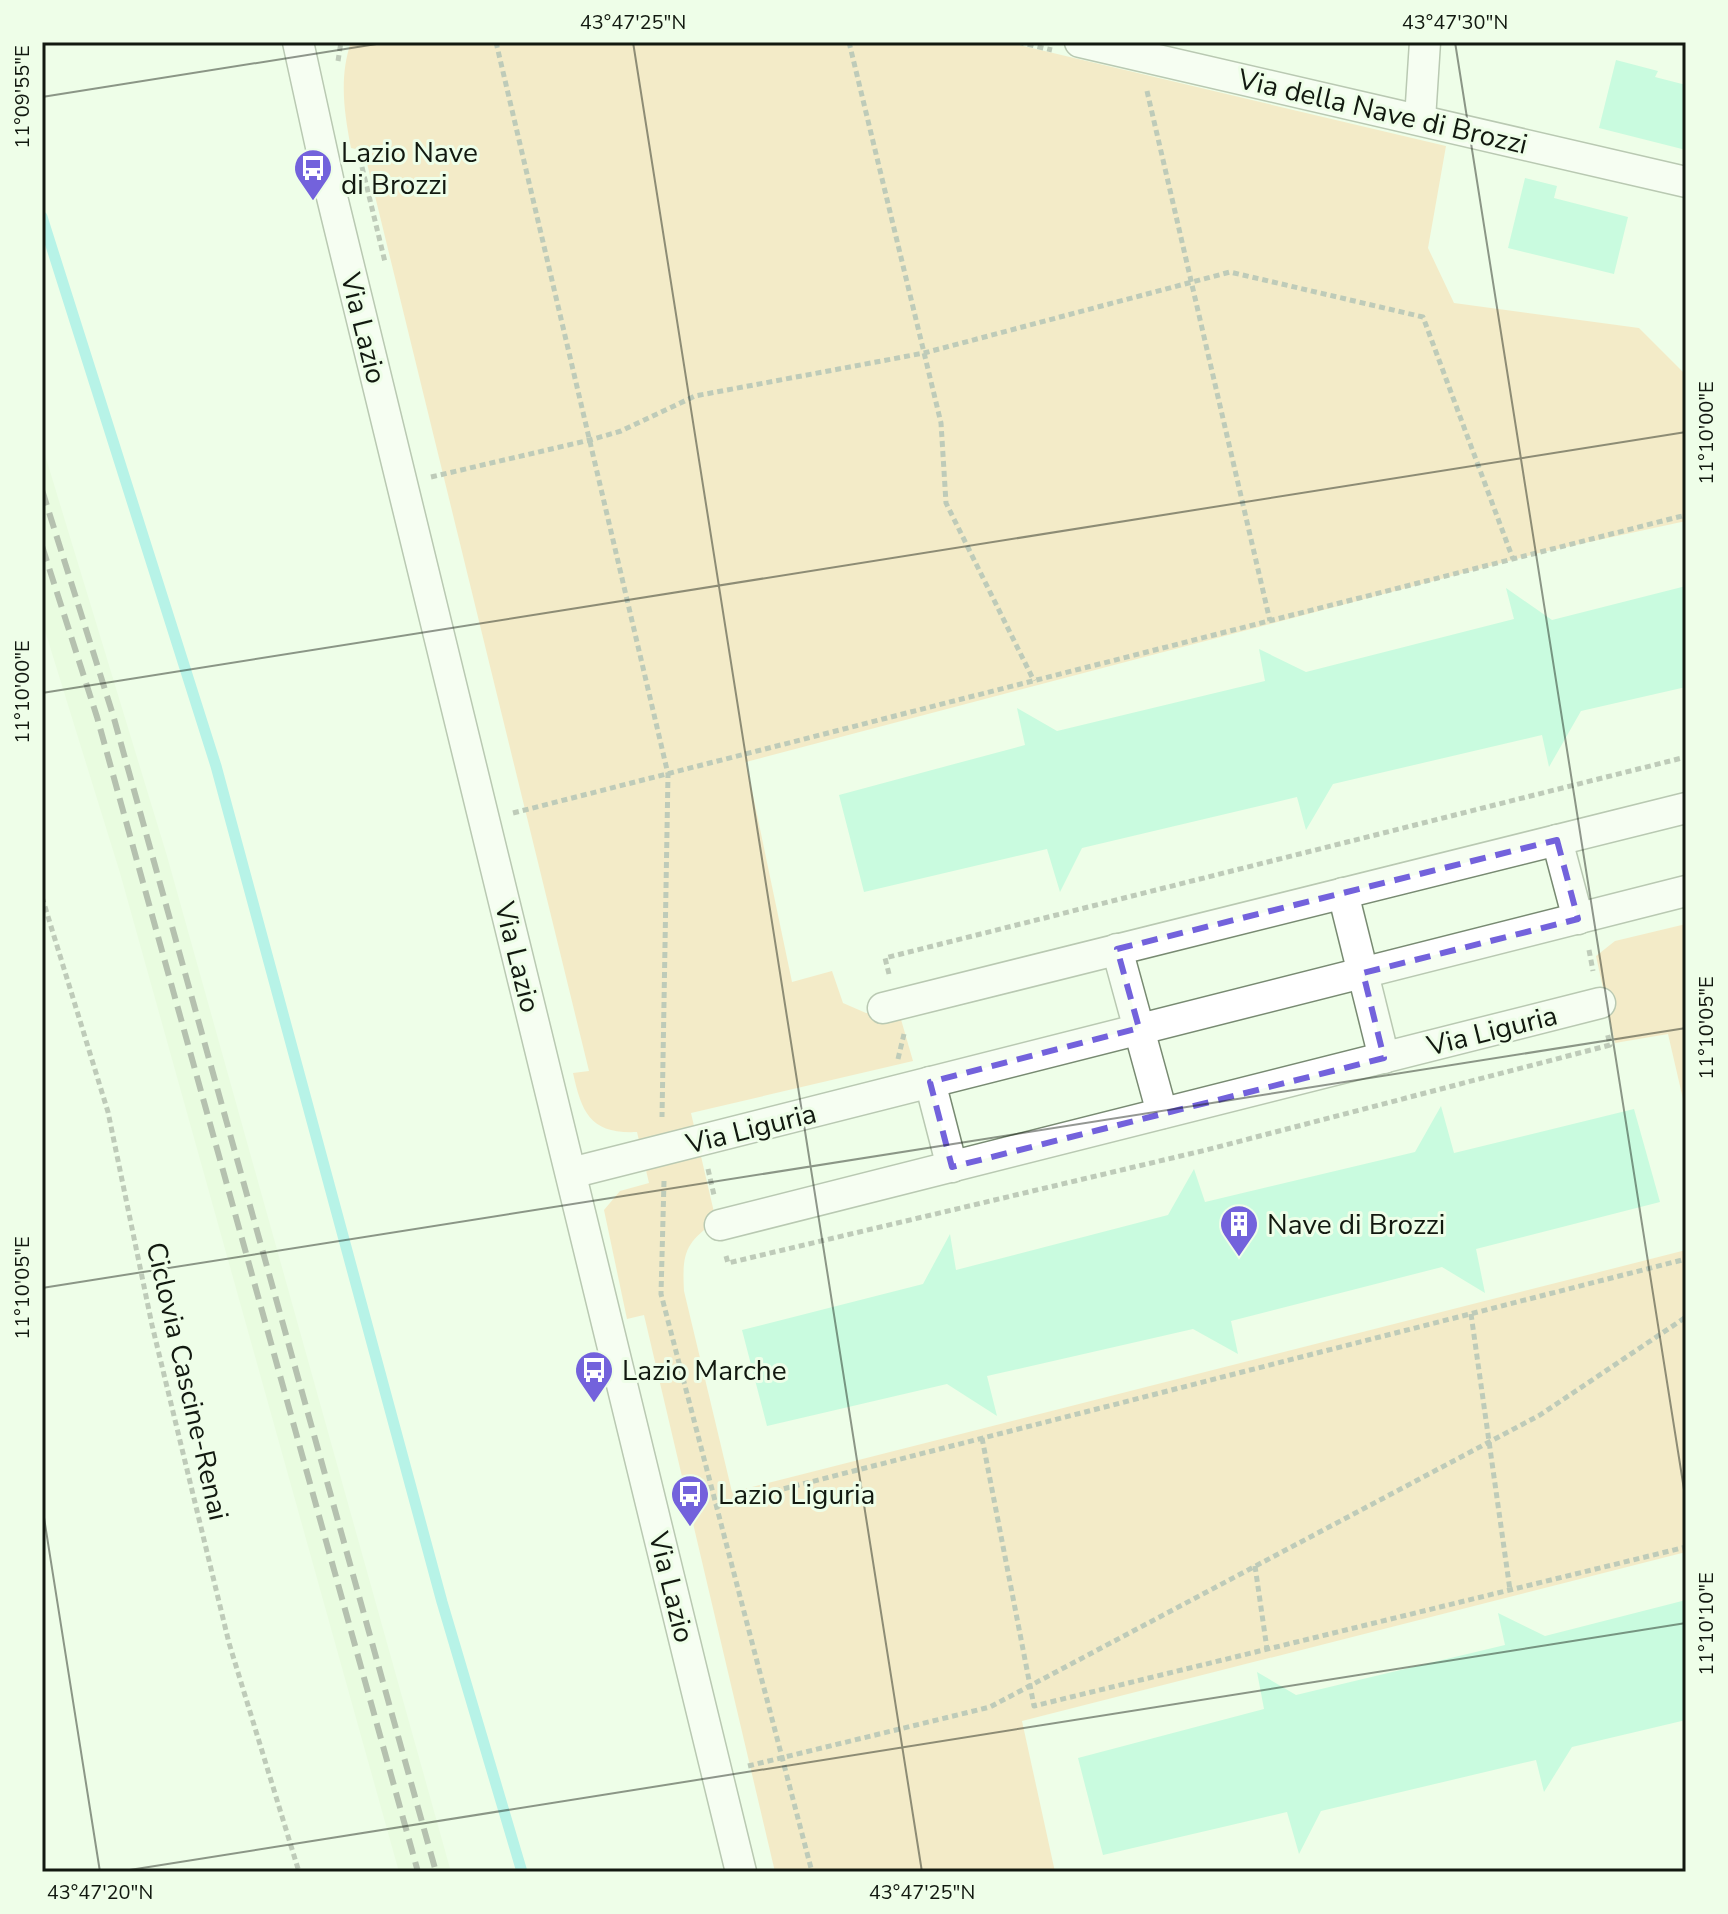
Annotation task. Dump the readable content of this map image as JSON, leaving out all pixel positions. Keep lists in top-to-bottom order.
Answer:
{
  "streets": {
    "street": ["Via della Nave di Brozzi", "Via Lazio", "Via Liguria"],
    "path": ["Ciclovia Cascine-Renai"]
  },
  "crossings": [
    ["Via Lazio", "Via Liguria"]
  ],
  "places": {
    "bus stop": ["Lazio Nave di Brozzi", "Lazio Marche", "Lazio Liguria"],
    "building": ["Nave di Brozzi"]
  },
  "coordinates": [
    "43°47'25\"N",
    "43°47'30\"N",
    "11°09'55\"E",
    "11°10'00\"E",
    "11°10'05\"E",
    "11°10'10\"E",
    "43°47'20\"N"
  ]
}
